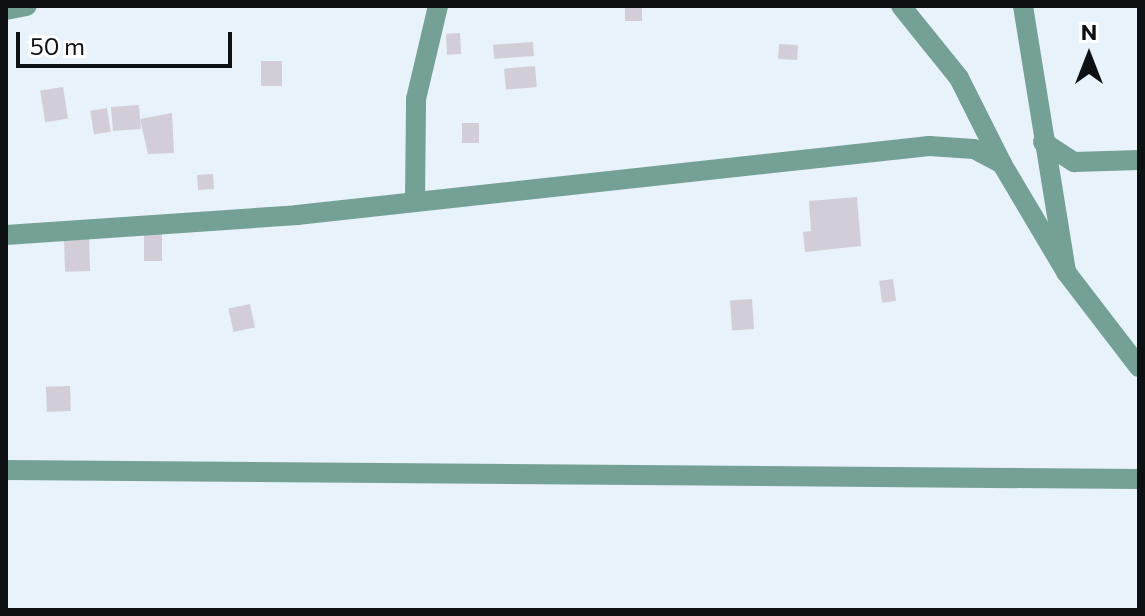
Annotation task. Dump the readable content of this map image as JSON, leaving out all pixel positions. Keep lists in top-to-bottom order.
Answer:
{
  "scale_bar": "50 m",
  "north": "top"
}
